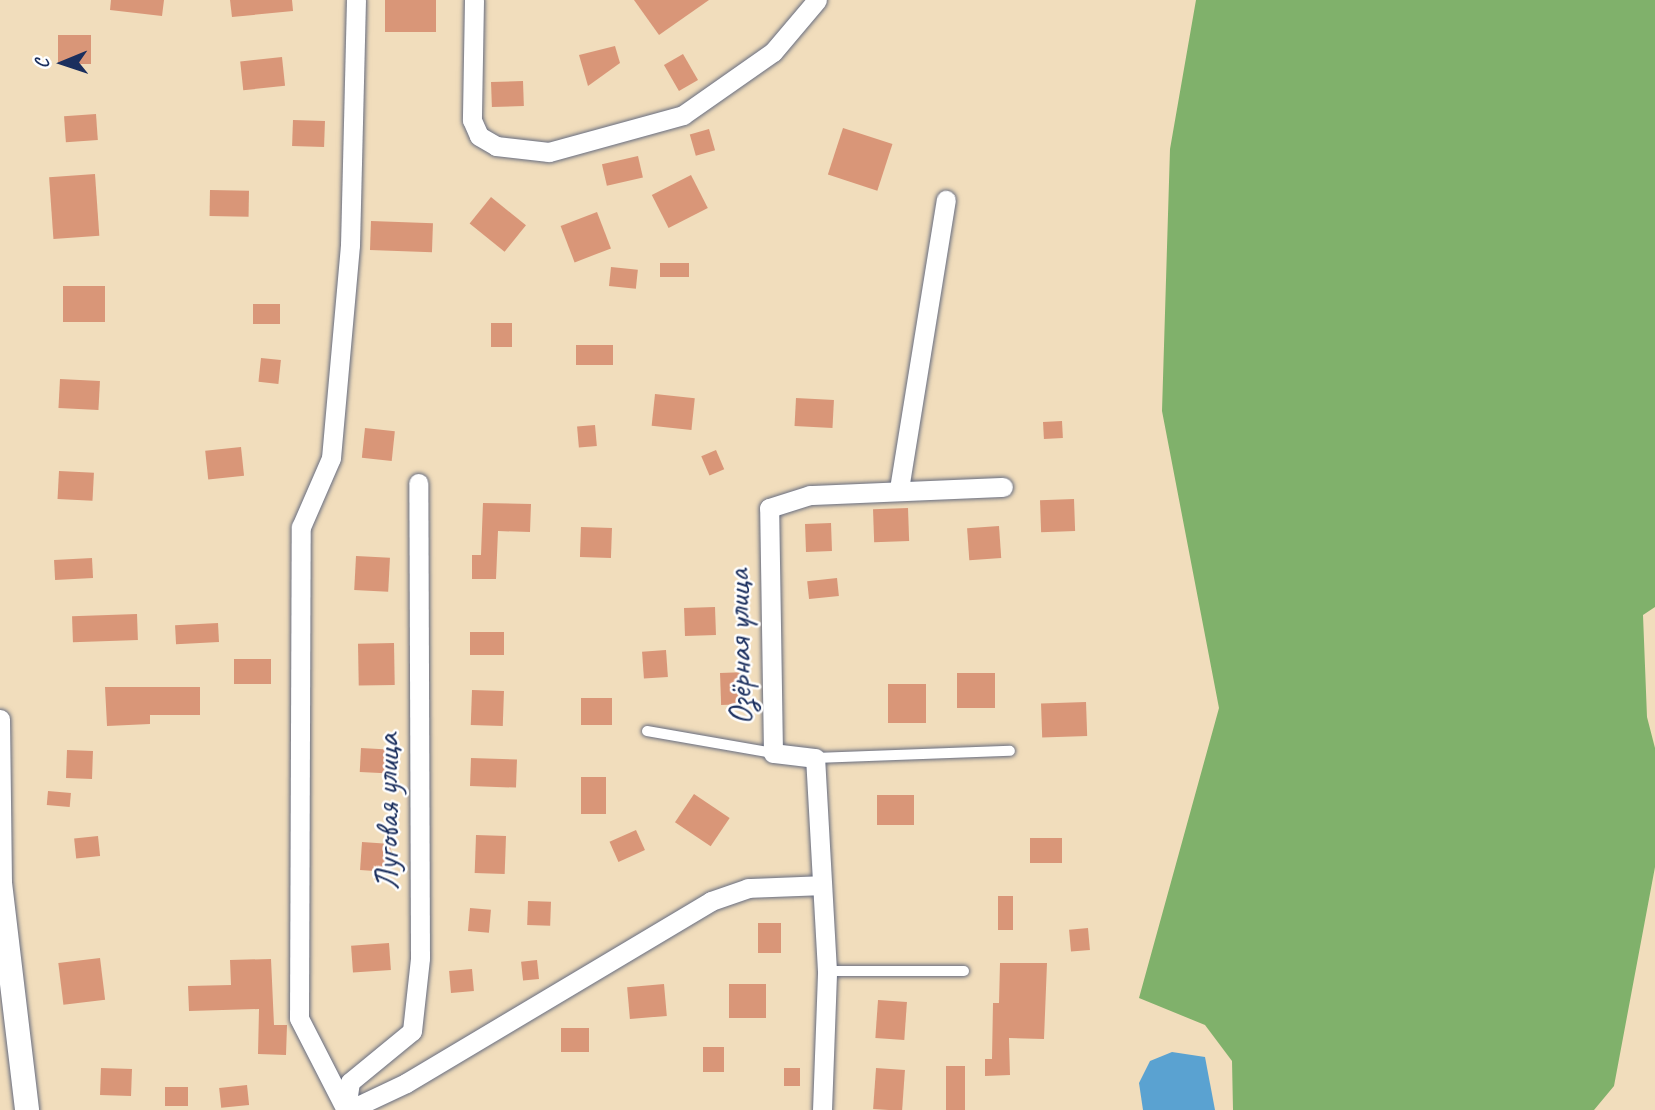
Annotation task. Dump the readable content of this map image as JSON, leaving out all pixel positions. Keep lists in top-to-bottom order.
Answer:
{
  "streets": {
    "street": ["Озёрная улица", "Луговая улица"]
  },
  "north": "left"
}
